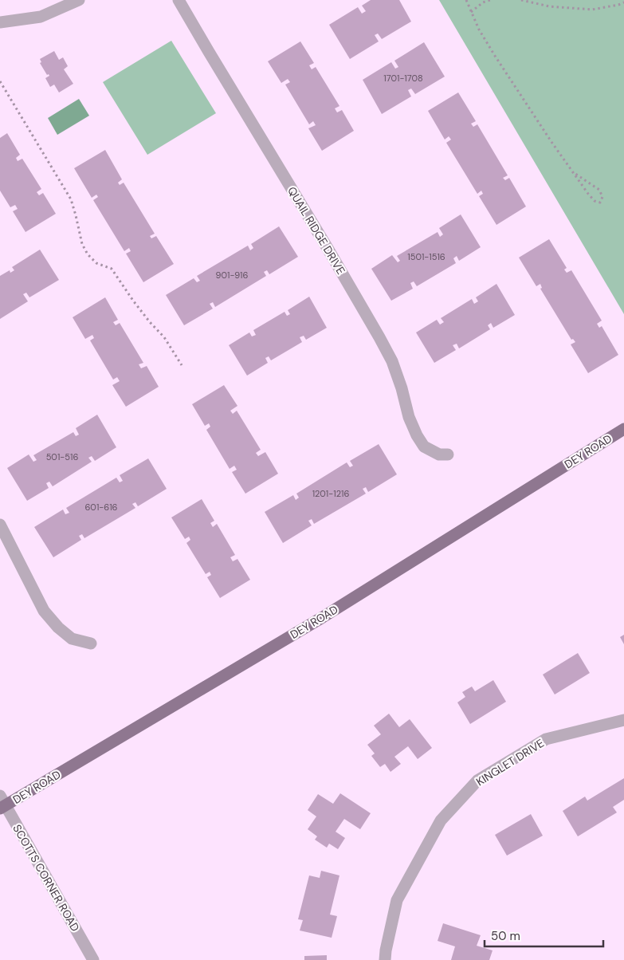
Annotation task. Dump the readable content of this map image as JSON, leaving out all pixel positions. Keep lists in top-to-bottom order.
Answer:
{
  "streets": {
    "main road": ["DEY ROAD"],
    "street": ["QUAIL RIDGE DRIVE", "KINGLET DRIVE", "SCOTTS CORNER ROAD"]
  },
  "crossings": [
    ["DEY ROAD", "SCOTTS CORNER ROAD"]
  ],
  "house_numbers": [
    "1701-1708",
    "1501-1516",
    "901-916",
    "501-516",
    "1201-1216",
    "601-616"
  ],
  "scale_bar": "50 m"
}
